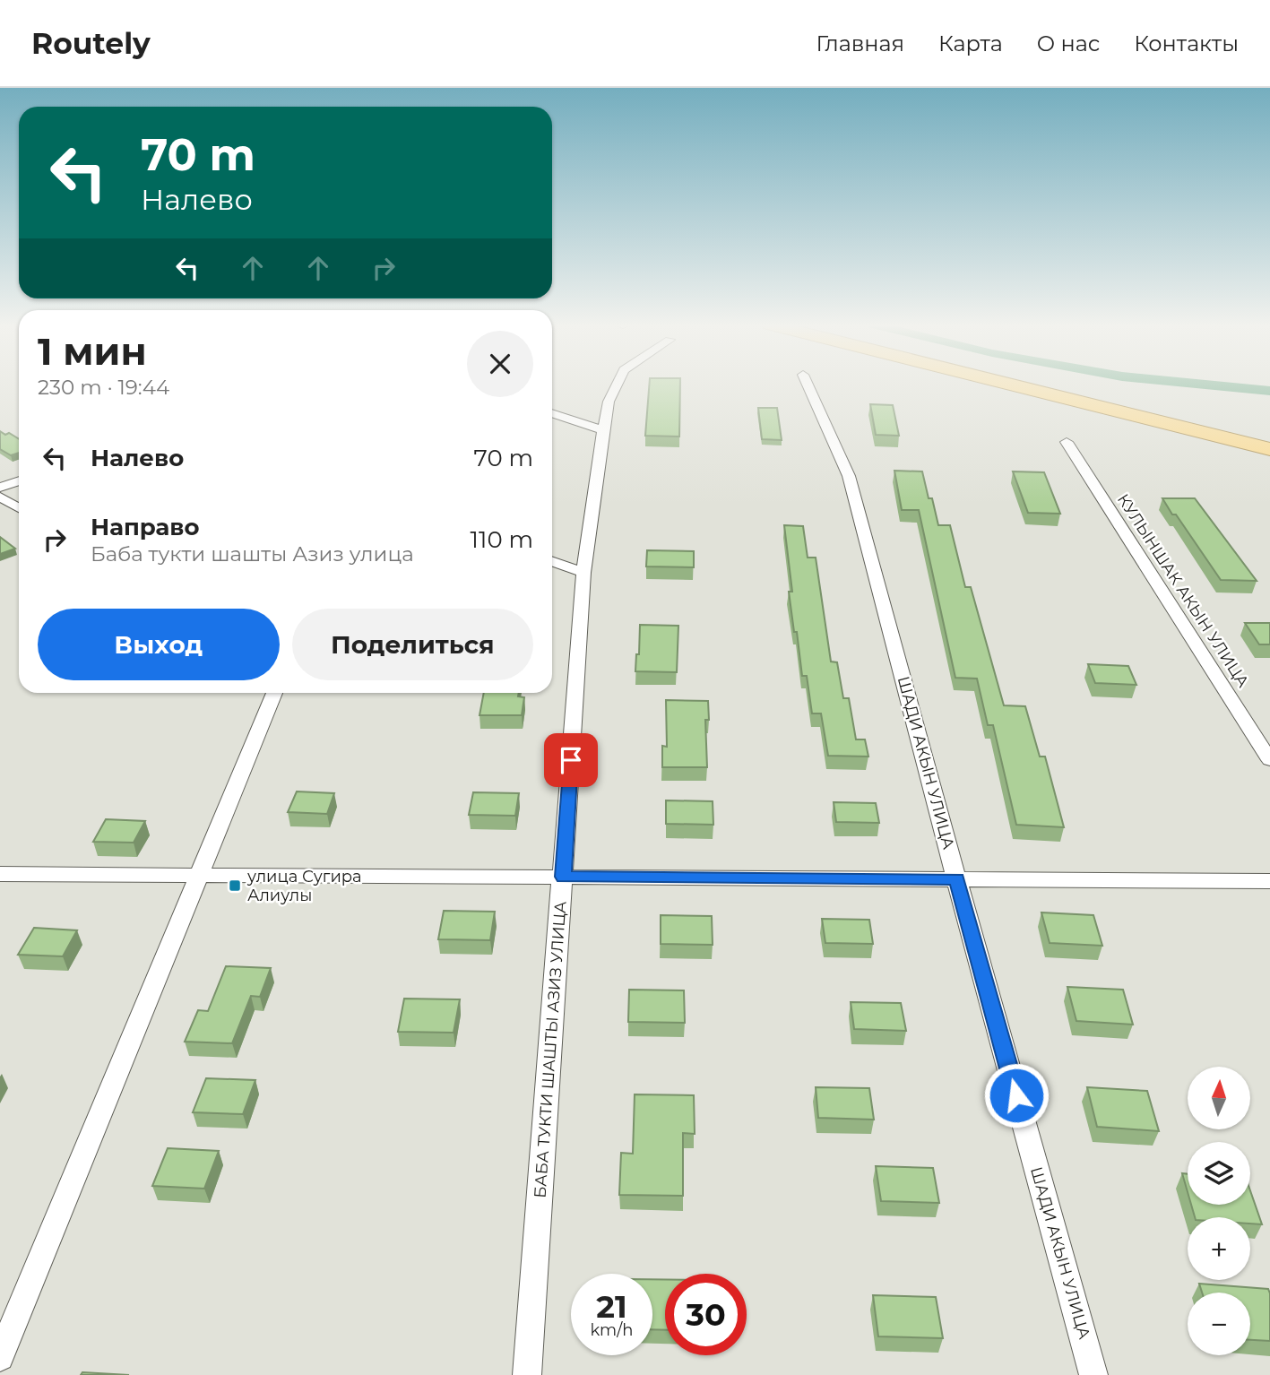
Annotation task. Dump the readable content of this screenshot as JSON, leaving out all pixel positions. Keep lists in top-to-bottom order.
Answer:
{
  "streets": {
    "street": ["КУЛЫНШАК АКЫН УЛИЦА", "ШАДИ АКЫН УЛИЦА", "БАБА ТУКТИ ШАШТЫ АЗИЗ УЛИЦА"]
  },
  "places": {
    "transit": ["улица Сугира Алиулы"]
  },
  "north": "top",
  "page": {
    "header": "Routely",
    "nav": [
      "Главная",
      "Карта",
      "О нас",
      "Контакты"
    ],
    "turn": ["70 m", "Налево"],
    "heading": ["1 мин", "230 m · 19:44"],
    "list": [
      {
        "name": "Налево",
        "value": "70 m"
      },
      {
        "name": "Направо",
        "note": "Баба тукти шашты Азиз улица",
        "value": "110 m"
      }
    ],
    "buttons": ["Выход", "Поделиться"],
    "map_buttons": ["+", "−"],
    "speed": "21 km/h",
    "limit": "30"
  }
}
